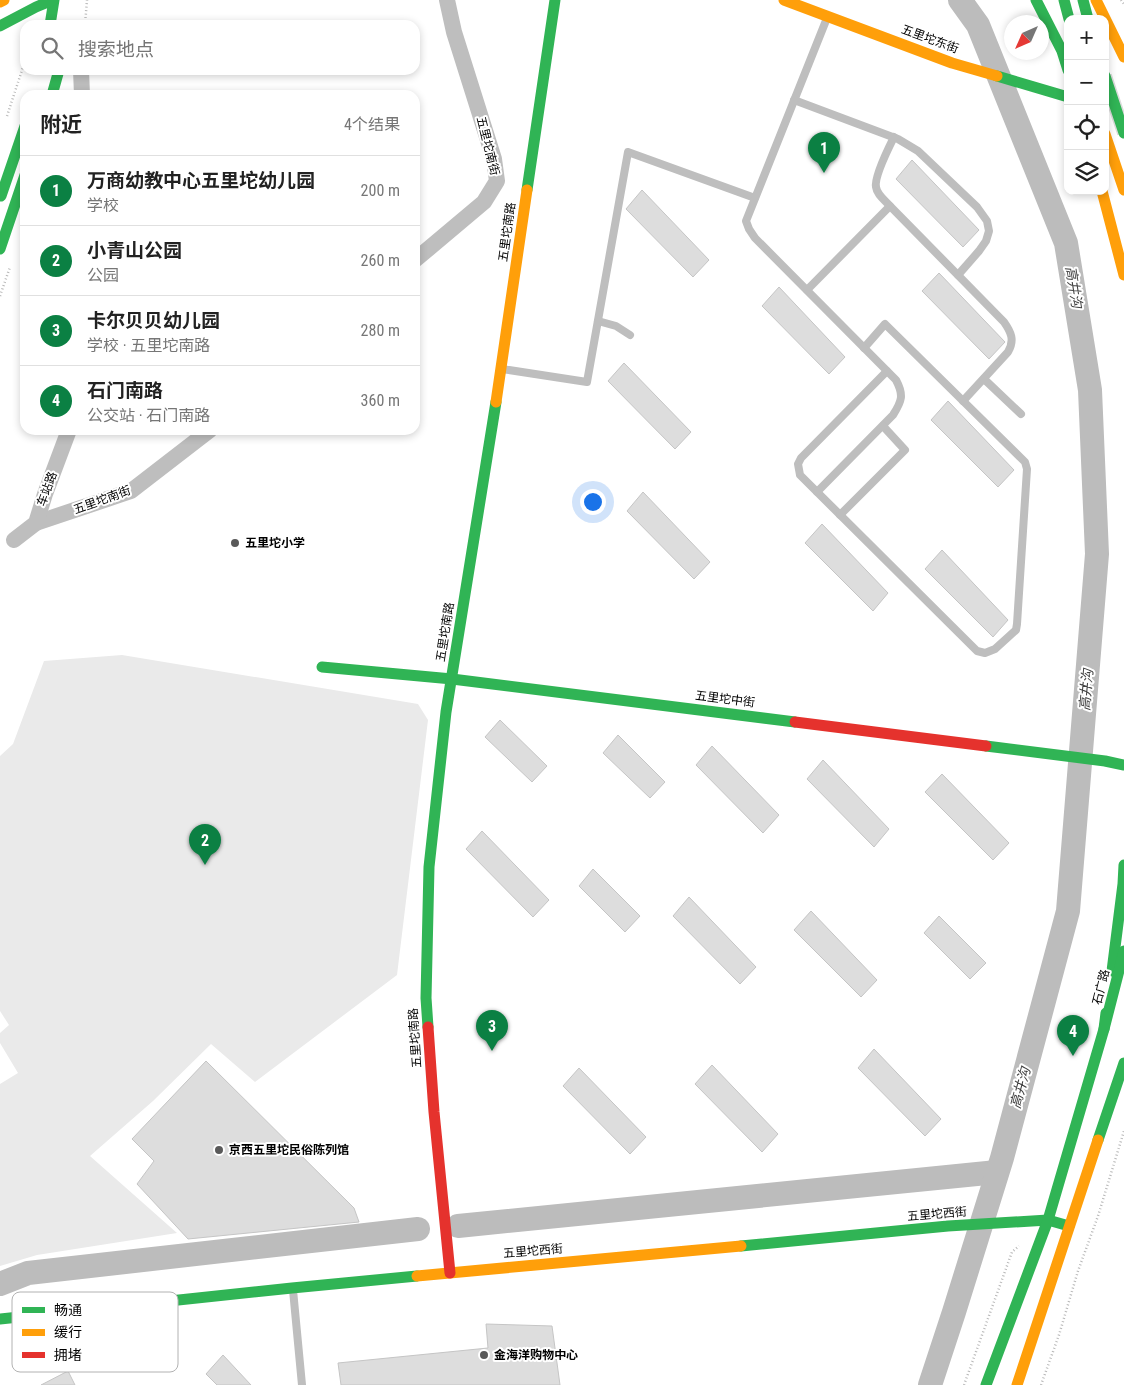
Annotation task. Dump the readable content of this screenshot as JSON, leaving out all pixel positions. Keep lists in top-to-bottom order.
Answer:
{
  "streets": {
    "main road": [
      "五里坨东街",
      "五里坨南路",
      "五里坨中街",
      "石广路",
      "五里坨西街"
    ],
    "street": ["五里坨南街", "车站路"]
  },
  "crossings": [
    ["五里坨南街", "车站路"],
    ["五里坨南路", "五里坨中街"],
    ["五里坨南路", "五里坨西街"]
  ],
  "water": ["高井沟"],
  "places": ["五里坨小学", "京西五里坨民俗陈列馆", "金海洋购物中心"],
  "legend": ["畅通", "缓行", "拥堵"],
  "north": "bottom left",
  "page": {
    "map_buttons": ["+", "−"],
    "search": "搜索地点",
    "heading": ["附近", "4个结果"],
    "pins": [
      "1",
      "2",
      "3",
      "4"
    ],
    "list": [
      {
        "mark": "1",
        "name": "万商幼教中心五里坨幼儿园",
        "note": "学校",
        "value": "200 m"
      },
      {
        "mark": "2",
        "name": "小青山公园",
        "note": "公园",
        "value": "260 m"
      },
      {
        "mark": "3",
        "name": "卡尔贝贝幼儿园",
        "note": "学校 · 五里坨南路",
        "value": "280 m"
      },
      {
        "mark": "4",
        "name": "石门南路",
        "note": "公交站 · 石门南路",
        "value": "360 m"
      }
    ]
  }
}
